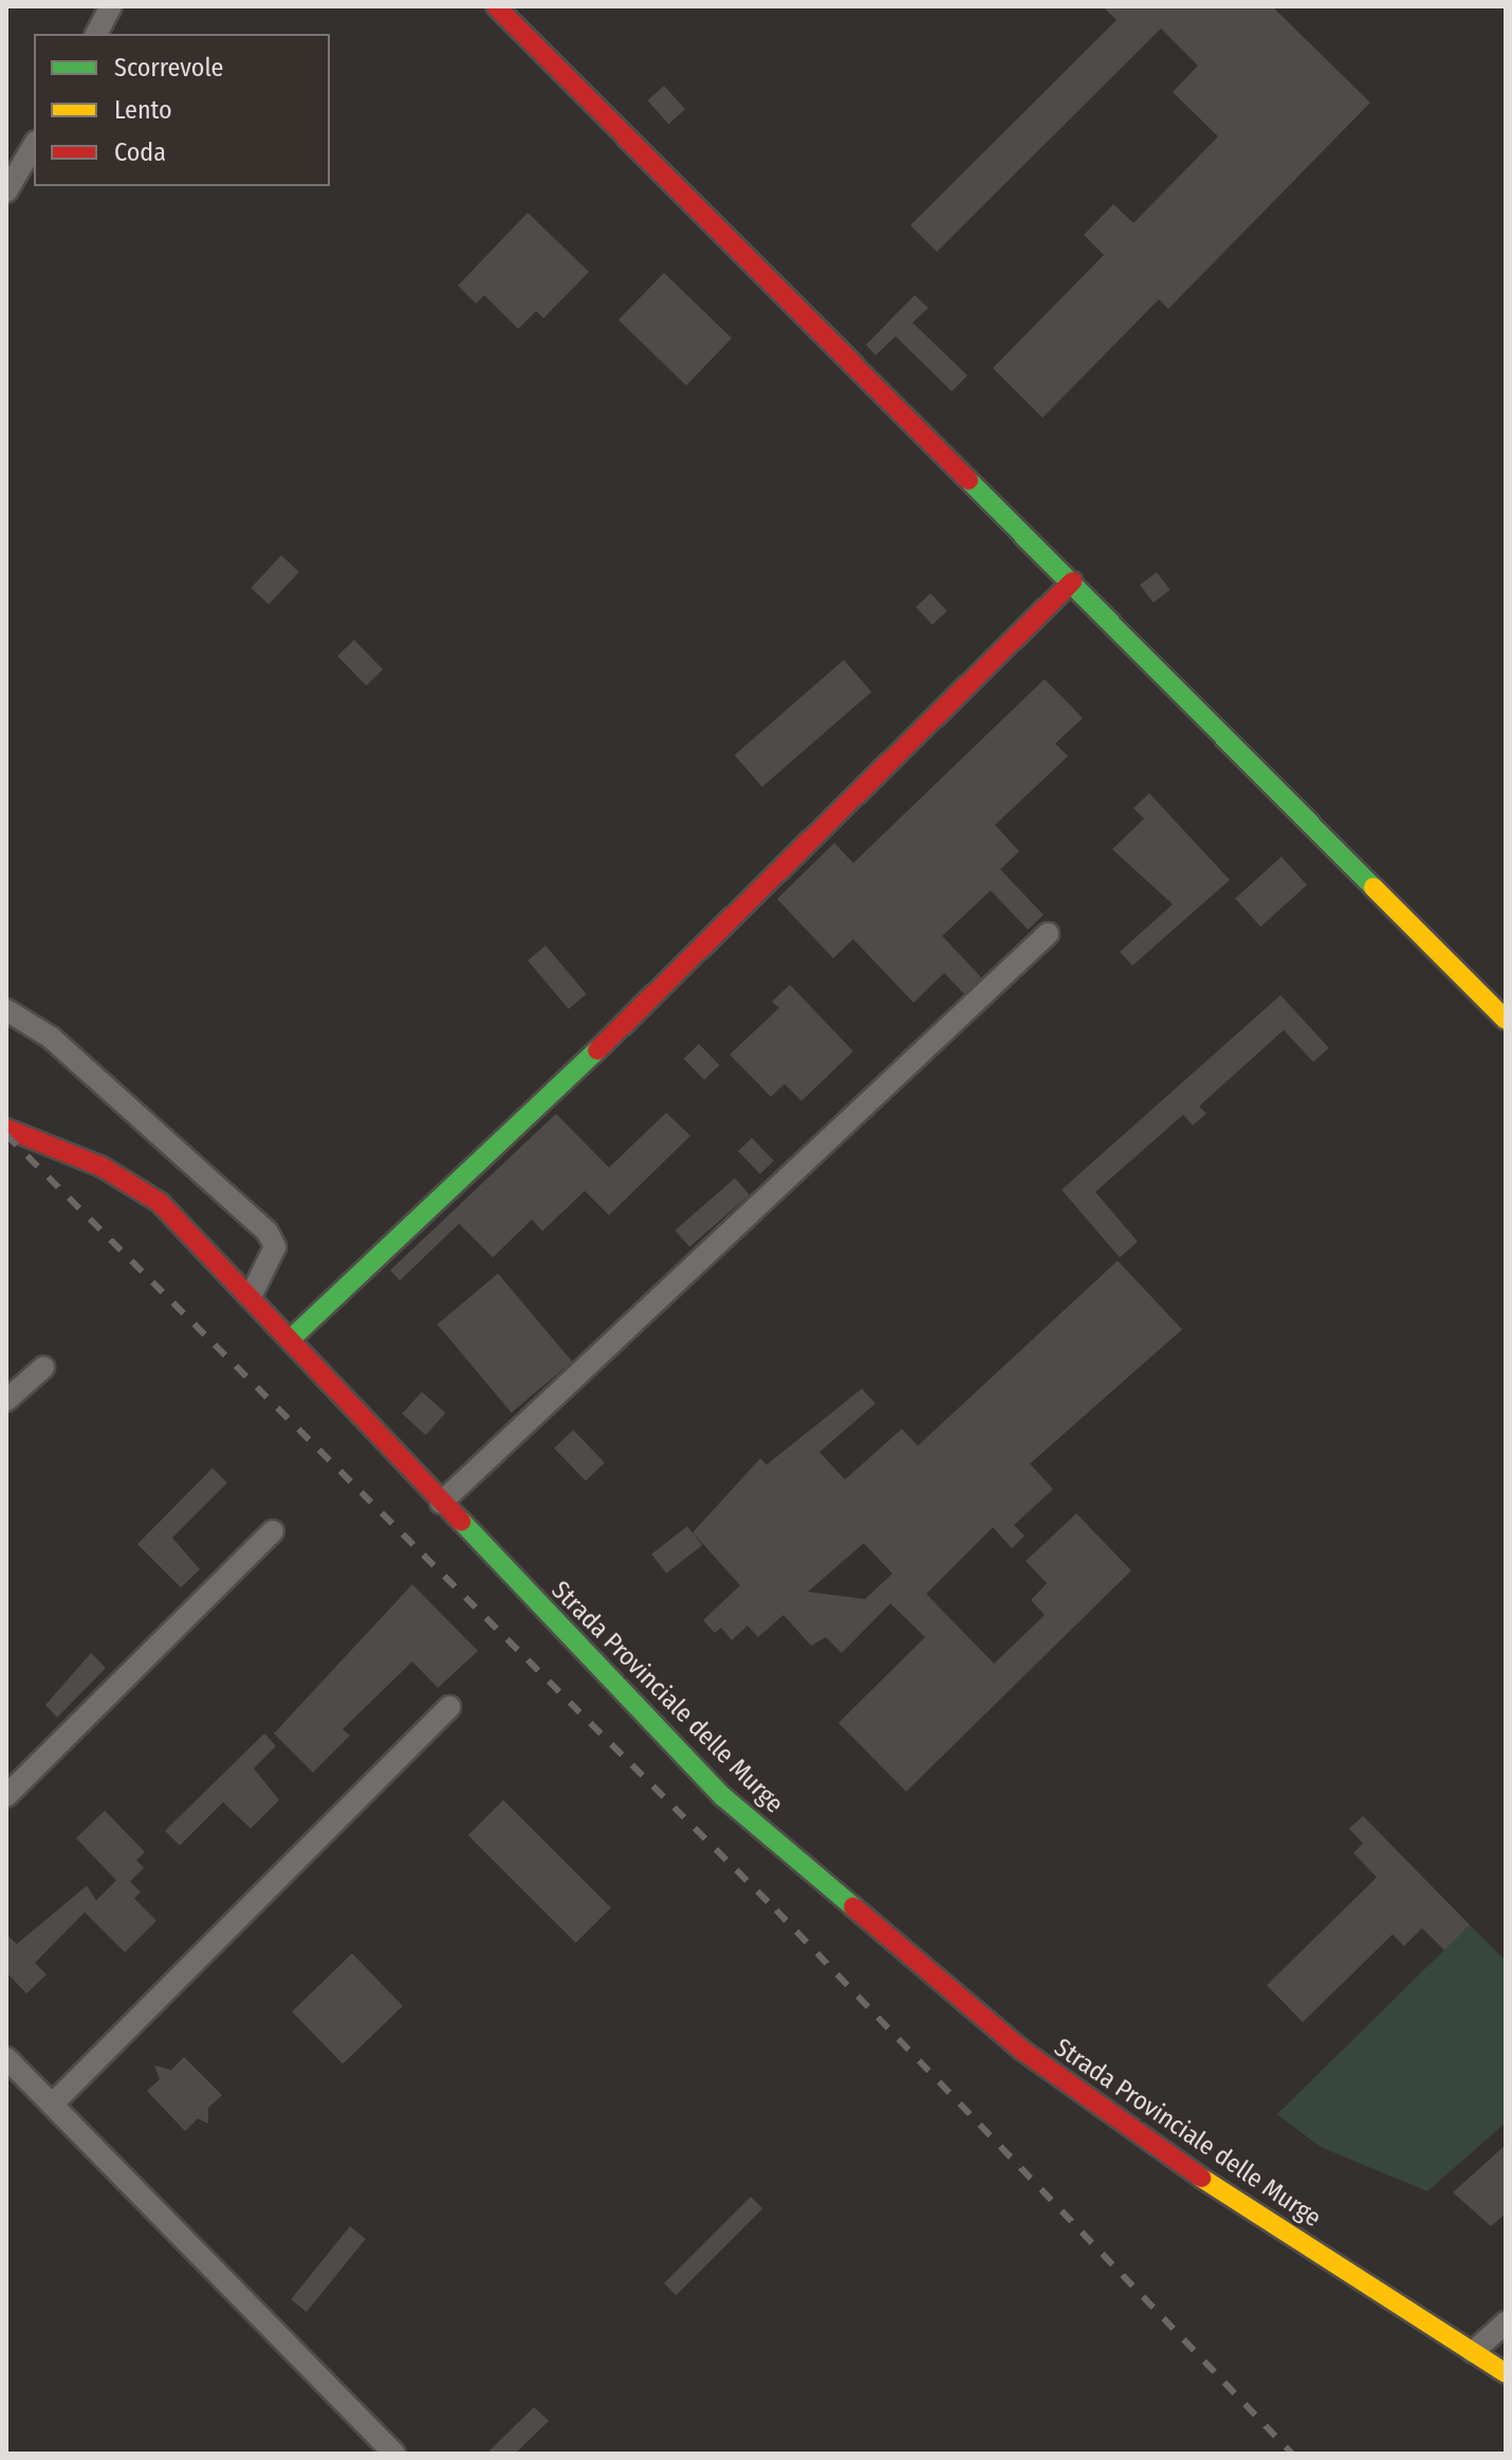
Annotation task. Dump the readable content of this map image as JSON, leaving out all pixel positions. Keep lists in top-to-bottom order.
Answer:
{
  "streets": {
    "street": ["Strada Provinciale delle Murge"]
  },
  "legend": ["Scorrevole", "Lento", "Coda"]
}
